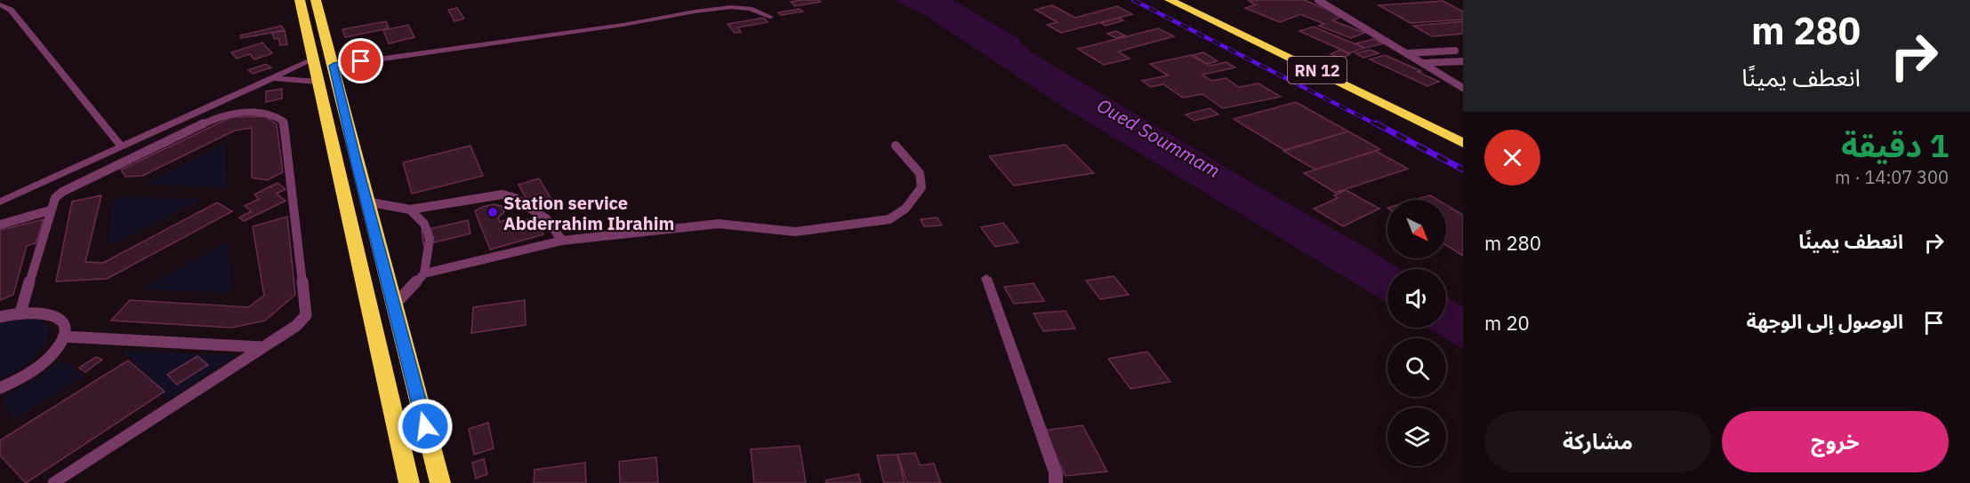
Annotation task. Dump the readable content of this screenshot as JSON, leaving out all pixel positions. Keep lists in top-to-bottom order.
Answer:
{
  "streets": {
    "highway": ["RN 12"]
  },
  "water": ["Oued Soummam"],
  "places": ["Station service Abderrahim Ibrahim"],
  "north": "bottom right",
  "page": {
    "turn": ["280 m", "انعطف يمينًا"],
    "heading": ["1 دقيقة", "300 m · 14:07"],
    "list": [
      {
        "name": "انعطف يمينًا",
        "value": "280 m"
      },
      {
        "name": "الوصول إلى الوجهة",
        "value": "20 m"
      }
    ],
    "buttons": ["خروج", "مشاركة"]
  }
}
